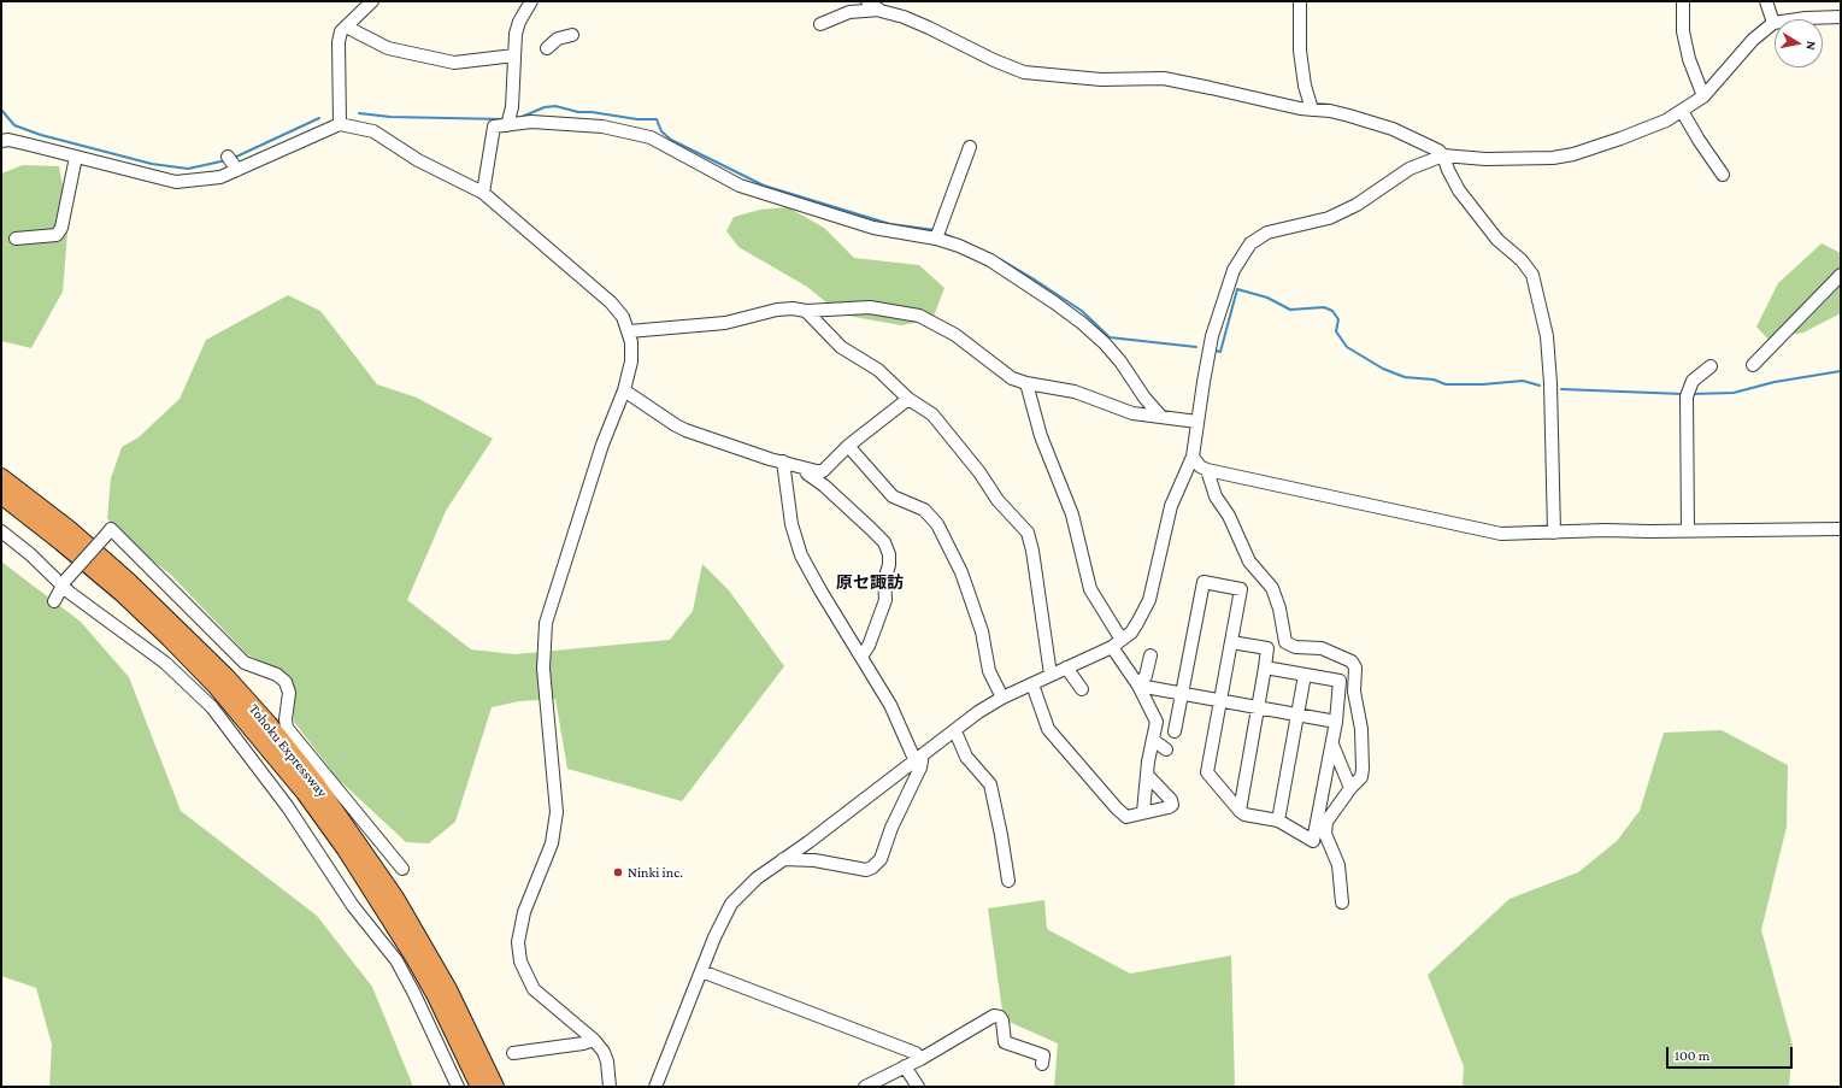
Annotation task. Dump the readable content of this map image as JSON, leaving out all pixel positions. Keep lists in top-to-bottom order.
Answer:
{
  "streets": {
    "highway": ["Tohoku Expressway"]
  },
  "districts": ["原セ諏訪"],
  "places": ["Ninki inc."],
  "scale_bar": "100 m",
  "north": "right"
}
